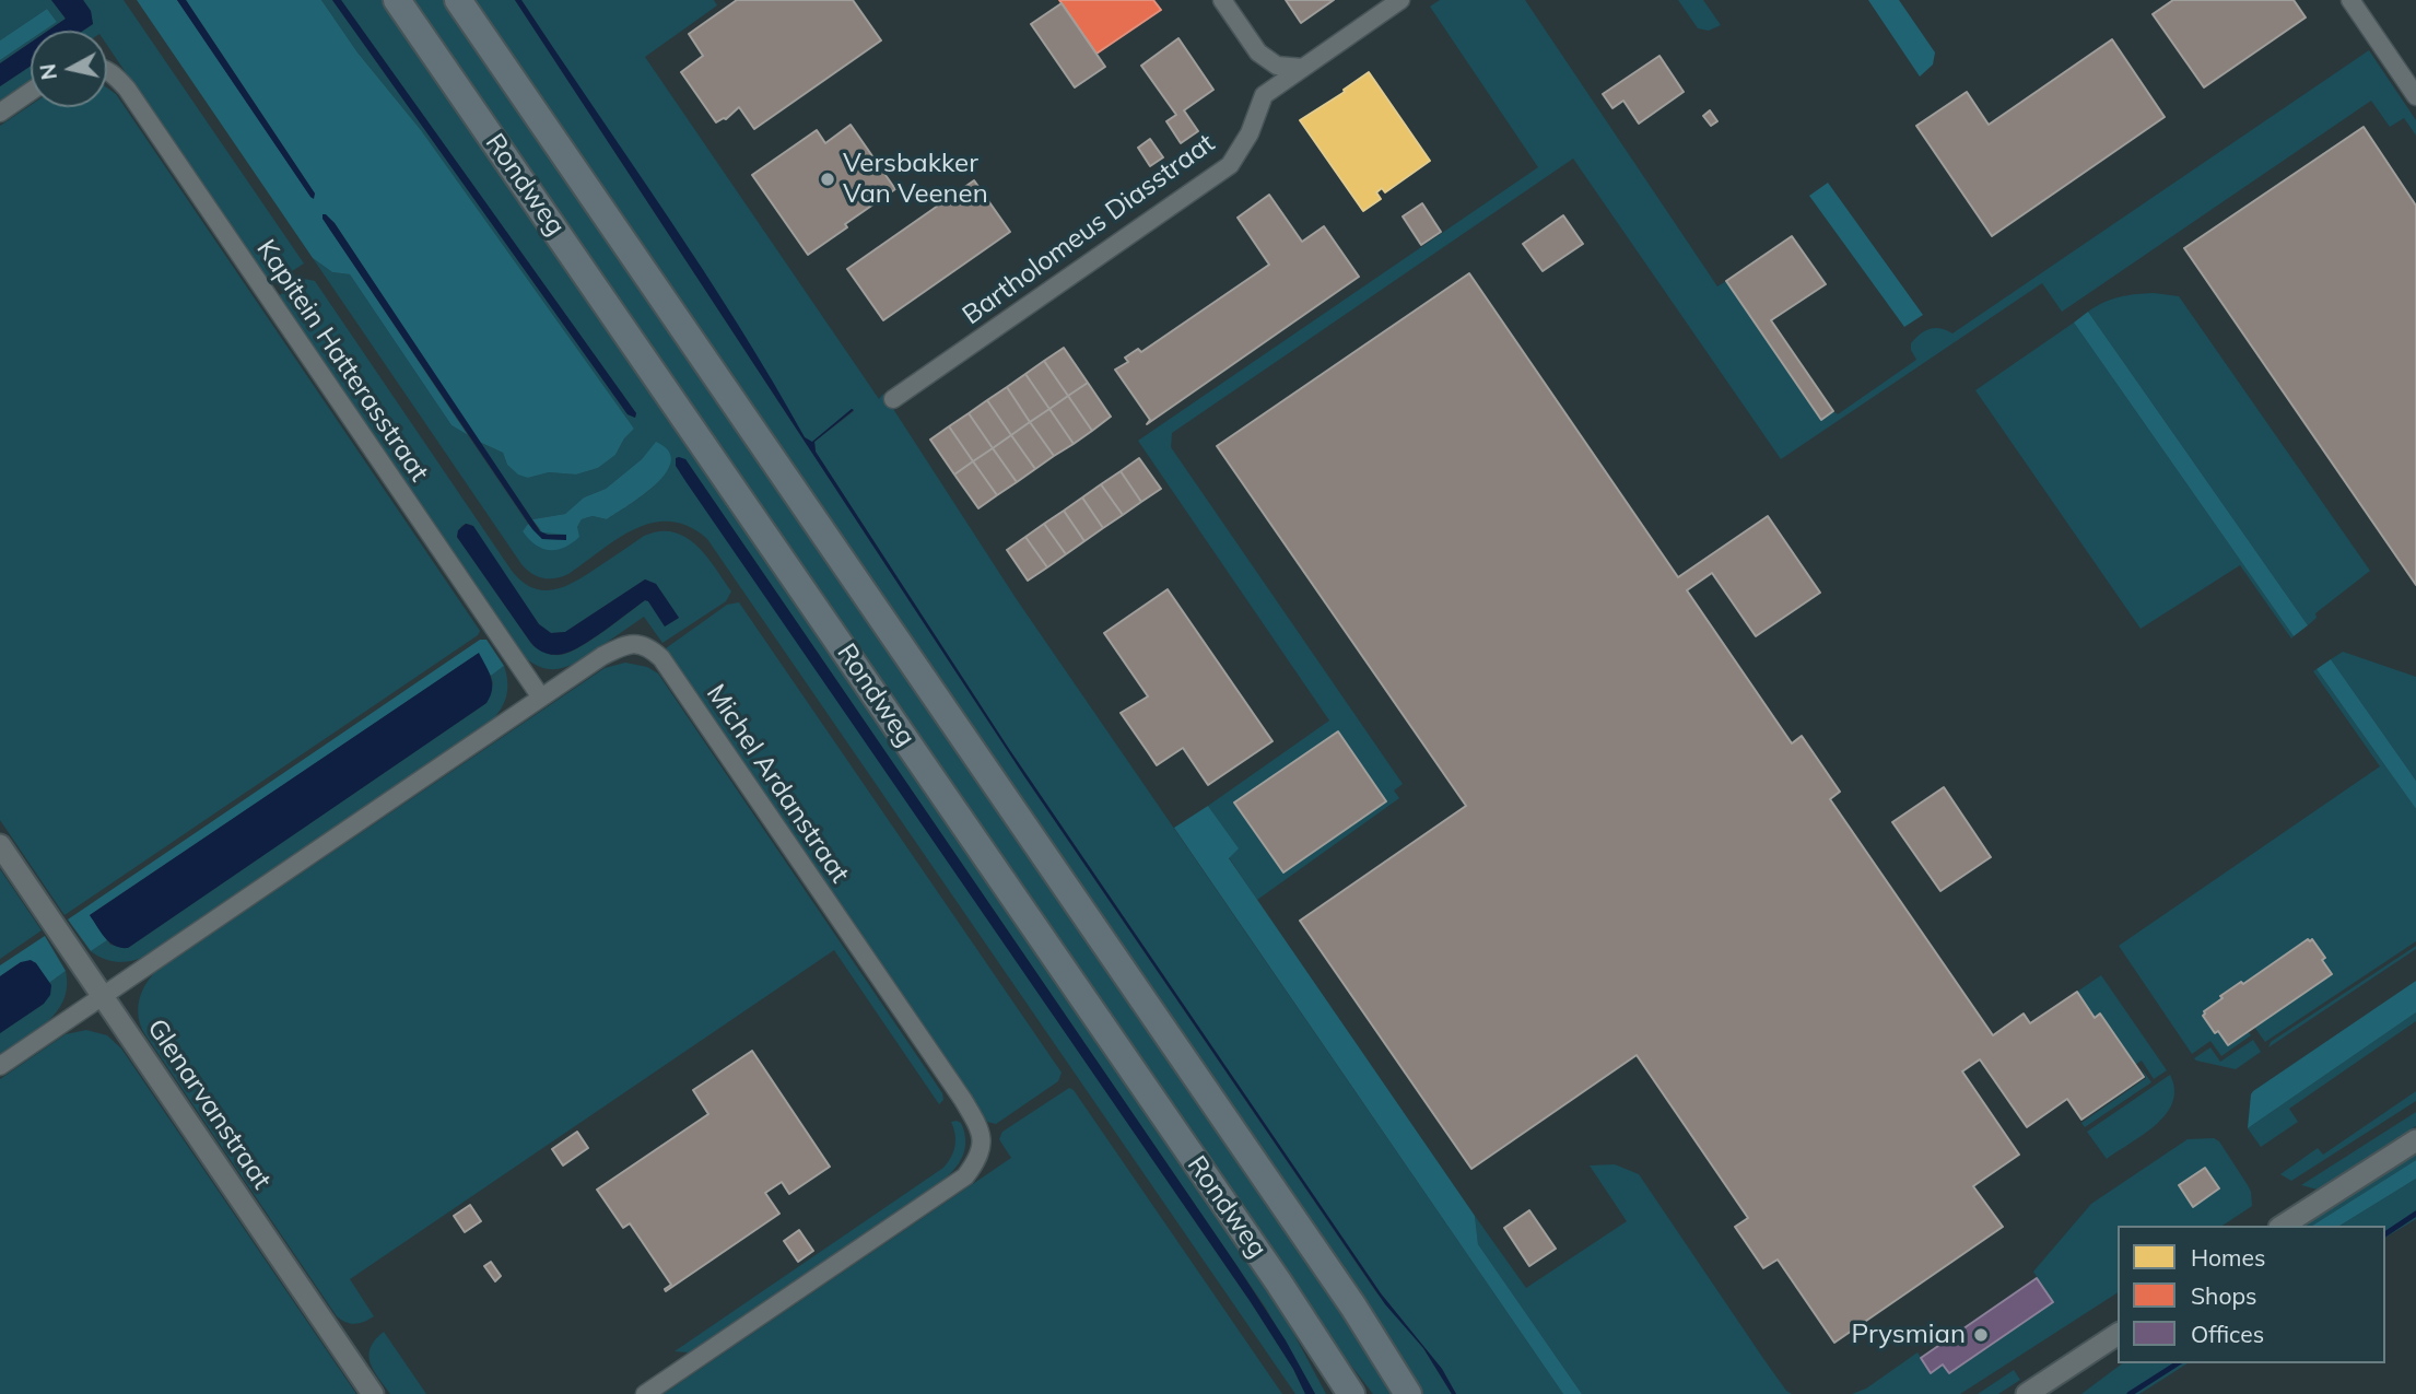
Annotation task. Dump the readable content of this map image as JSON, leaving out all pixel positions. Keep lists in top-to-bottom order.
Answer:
{
  "streets": {
    "main road": ["Rondweg"],
    "street": [
      "Bartholomeus Diasstraat",
      "Kapitein Hatterasstraat",
      "Michel Ardanstraat",
      "Glenarvanstraat"
    ]
  },
  "crossings": [
    ["Kapitein Hatterasstraat", "Michel Ardanstraat"],
    ["Michel Ardanstraat", "Glenarvanstraat"]
  ],
  "places": ["Versbakker Van Veenen", "Prysmian"],
  "legend": ["Homes", "Shops", "Offices"],
  "north": "left"
}
